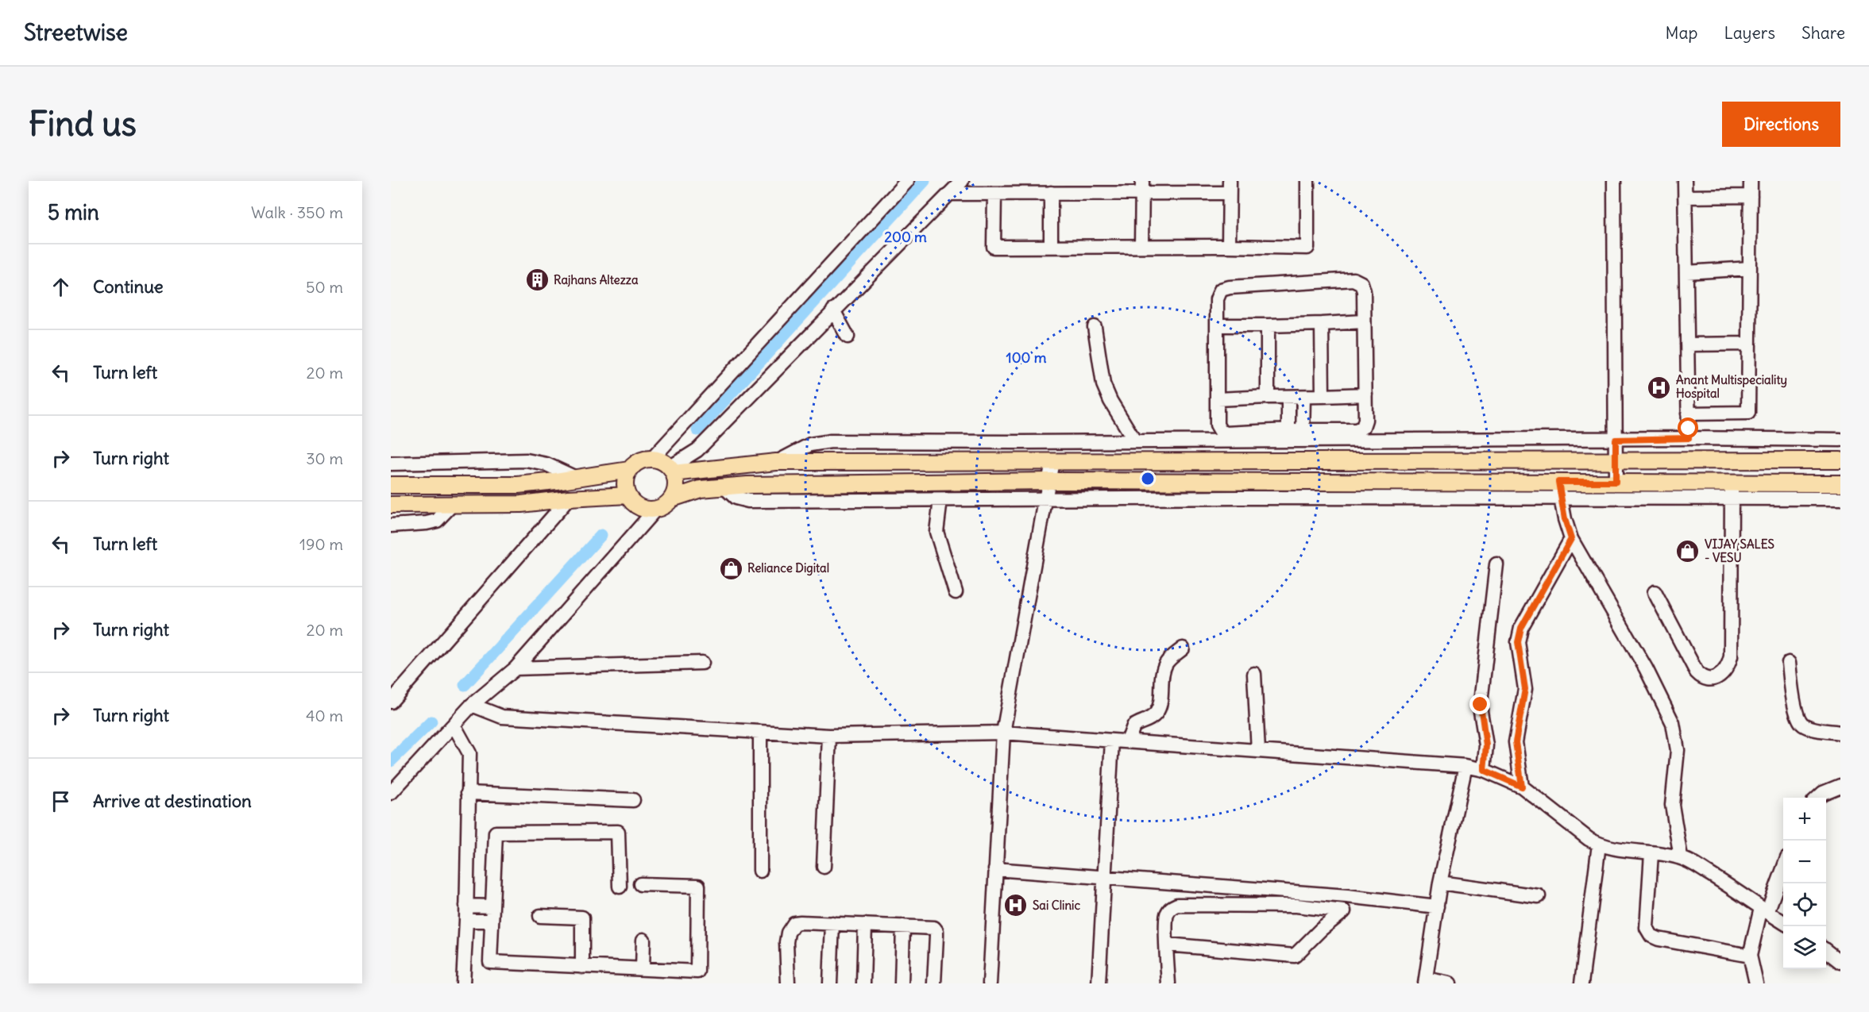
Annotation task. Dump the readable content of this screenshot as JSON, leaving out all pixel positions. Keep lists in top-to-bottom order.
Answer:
{
  "places": {
    "building": ["Rajhans Altezza"],
    "hospital": ["Anant Multispeciality Hospital", "Sai Clinic"],
    "shop": ["VIJAY SALES - VESU", "Reliance Digital"]
  },
  "page": {
    "header": "Streetwise",
    "nav": ["Map", "Layers", "Share"],
    "buttons": "Directions",
    "title": "Find us",
    "heading": ["5 min", "Walk · 350 m"],
    "list": [
      ["Continue", "50 m"],
      ["Turn left", "20 m"],
      ["Turn right", "30 m"],
      ["Turn left", "190 m"],
      ["Turn right", "20 m"],
      ["Turn right", "40 m"],
      "Arrive at destination"
    ],
    "map_buttons": ["+", "−"]
  },
  "rings": ["200 m", "100 m"]
}
